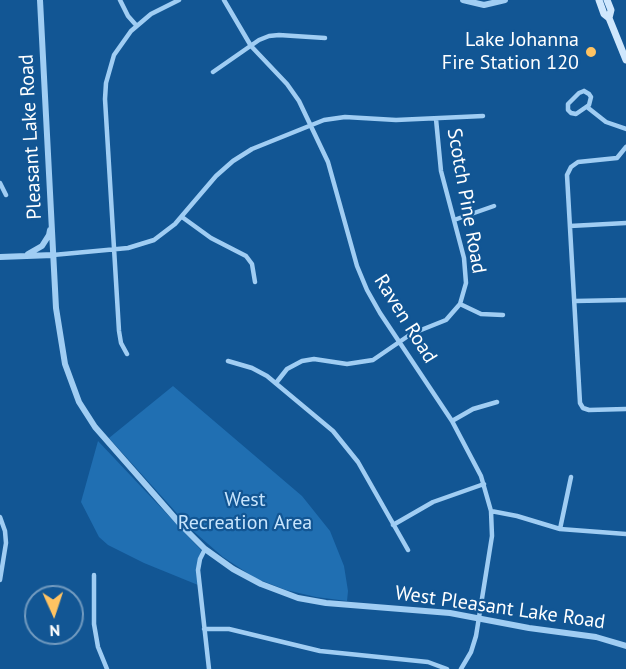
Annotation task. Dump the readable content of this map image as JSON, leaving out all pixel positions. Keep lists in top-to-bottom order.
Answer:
{
  "streets": {
    "street": [
      "Pleasant Lake Road",
      "Scotch Pine Road",
      "Raven Road",
      "West Pleasant Lake Road"
    ]
  },
  "crossings": [
    ["Pleasant Lake Road", "Scotch Pine Road"],
    ["Pleasant Lake Road", "West Pleasant Lake Road"],
    ["Scotch Pine Road", "Raven Road"],
    ["Raven Road", "West Pleasant Lake Road"]
  ],
  "parks": ["West Recreation Area"],
  "places": ["Lake Johanna Fire Station 120"],
  "north": "bottom"
}
